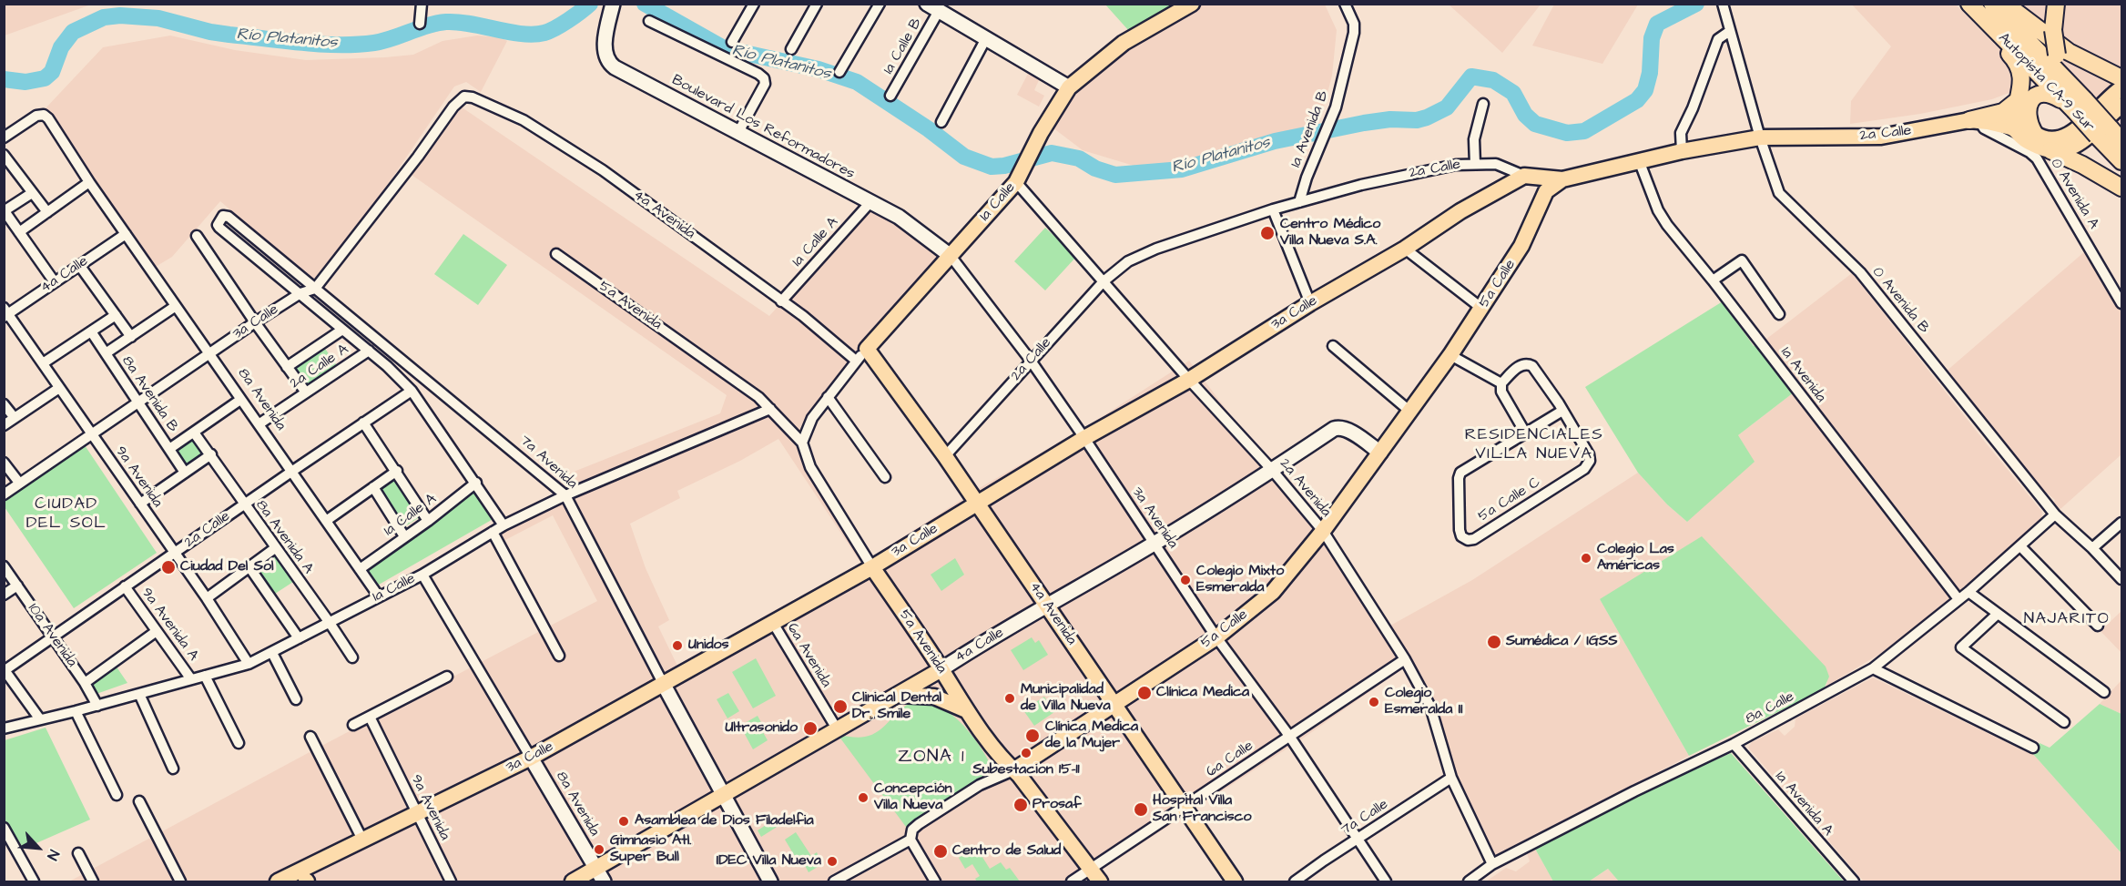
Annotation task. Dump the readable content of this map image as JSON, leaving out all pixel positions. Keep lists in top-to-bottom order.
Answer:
{
  "streets": {
    "highway": ["Autopista CA-9 Sur"],
    "main road": [
      "Boulevard Los Reformadores",
      "2a Calle",
      "1a Calle",
      "4a Avenida",
      "4a Calle",
      "5a Calle",
      "5a Avenida",
      "3a Calle",
      "8a Avenida",
      "7a Avenida"
    ],
    "street": [
      "1a Calle B",
      "1a Avenida B",
      "0 Avenida A",
      "1a Calle A",
      "0 Avenida B",
      "2a Calle A",
      "1a Avenida",
      "8a Avenida B",
      "9a Avenida",
      "2a Avenida",
      "5a Calle C",
      "3a Avenida",
      "8a Avenida A",
      "9a Avenida A",
      "10a Avenida",
      "6a Avenida",
      "8a Calle",
      "6a Calle",
      "1a Avenida A",
      "7a Calle"
    ]
  },
  "crossings": [
    ["Boulevard Los Reformadores", "1a Calle"],
    ["Boulevard Los Reformadores", "1a Calle A"],
    ["Boulevard Los Reformadores", "3a Avenida"],
    ["1a Avenida B", "2a Calle"],
    ["2a Calle", "0 Avenida A"],
    ["2a Calle", "4a Avenida"],
    ["2a Calle", "5a Calle"],
    ["2a Calle", "0 Avenida B"],
    ["2a Calle", "3a Calle"],
    ["2a Calle", "1a Avenida"],
    ["2a Calle", "8a Avenida"],
    ["2a Calle", "9a Avenida"],
    ["2a Calle", "2a Avenida"],
    ["2a Calle", "3a Avenida"],
    ["2a Calle", "8a Avenida A"],
    ["2a Calle", "9a Avenida A"],
    ["2a Calle", "10a Avenida"],
    ["1a Calle", "4a Avenida"],
    ["1a Calle", "5a Avenida"],
    ["1a Calle", "8a Avenida"],
    ["1a Calle", "7a Avenida"],
    ["1a Calle", "9a Avenida"],
    ["1a Calle", "2a Avenida"],
    ["1a Calle", "3a Avenida"],
    ["1a Calle", "8a Avenida A"],
    ["1a Calle", "9a Avenida A"],
    ["1a Calle", "10a Avenida"],
    ["4a Avenida", "1a Calle A"],
    ["4a Avenida", "4a Calle"],
    ["4a Avenida", "5a Calle"],
    ["4a Avenida", "3a Calle"],
    ["4a Avenida", "7a Avenida"],
    ["4a Avenida", "6a Calle"],
    ["1a Calle A", "8a Avenida"],
    ["4a Calle", "5a Calle"],
    ["4a Calle", "5a Avenida"],
    ["4a Calle", "8a Avenida"],
    ["4a Calle", "7a Avenida"],
    ["4a Calle", "9a Avenida"],
    ["4a Calle", "2a Avenida"],
    ["4a Calle", "3a Avenida"],
    ["4a Calle", "6a Avenida"],
    ["5a Calle", "5a Avenida"],
    ["5a Calle", "2a Avenida"],
    ["5a Calle", "3a Avenida"],
    ["0 Avenida B", "8a Calle"],
    ["5a Avenida", "3a Calle"],
    ["5a Avenida", "6a Calle"],
    ["3a Calle", "8a Avenida B"],
    ["3a Calle", "8a Avenida"],
    ["3a Calle", "7a Avenida"],
    ["3a Calle", "9a Avenida"],
    ["3a Calle", "2a Avenida"],
    ["3a Calle", "3a Avenida"],
    ["3a Calle", "6a Avenida"],
    ["2a Calle A", "8a Avenida"],
    ["1a Avenida", "8a Calle"],
    ["2a Avenida", "8a Calle"],
    ["2a Avenida", "6a Calle"],
    ["2a Avenida", "7a Calle"],
    ["3a Avenida", "6a Calle"],
    ["3a Avenida", "7a Calle"],
    ["8a Calle", "1a Avenida A"]
  ],
  "districts": [
    "RESIDENCIALES VILLA NUEVA",
    "CIUDAD DEL SOL",
    "NAJARITO",
    "ZONA 1"
  ],
  "water": ["Río Platanitos"],
  "places": [
    "Centro Médico Villa Nueva S.A.",
    "Colegio Las Américas",
    "Ciudad Del Sol",
    "Colegio Mixto Esmeralda",
    "Sumédica / IGSS",
    "Unidos",
    "Clínica Medica",
    "Municipalidad de Villa Nueva",
    "Colegio Esmeralda II",
    "Clinical Dental Dr. Smile",
    "Ultrasonido",
    "Clínica Medica de la Mujer",
    "Subestacion 15-11",
    "Concepción Villa Nueva",
    "Prosaf",
    "Hospital Villa San Francisco",
    "Asamblea de Dios Filadelfia",
    "Gimnasio Atl. Super Bull",
    "Centro de Salud",
    "IDEC Villa Nueva"
  ],
  "north": "bottom right"
}
